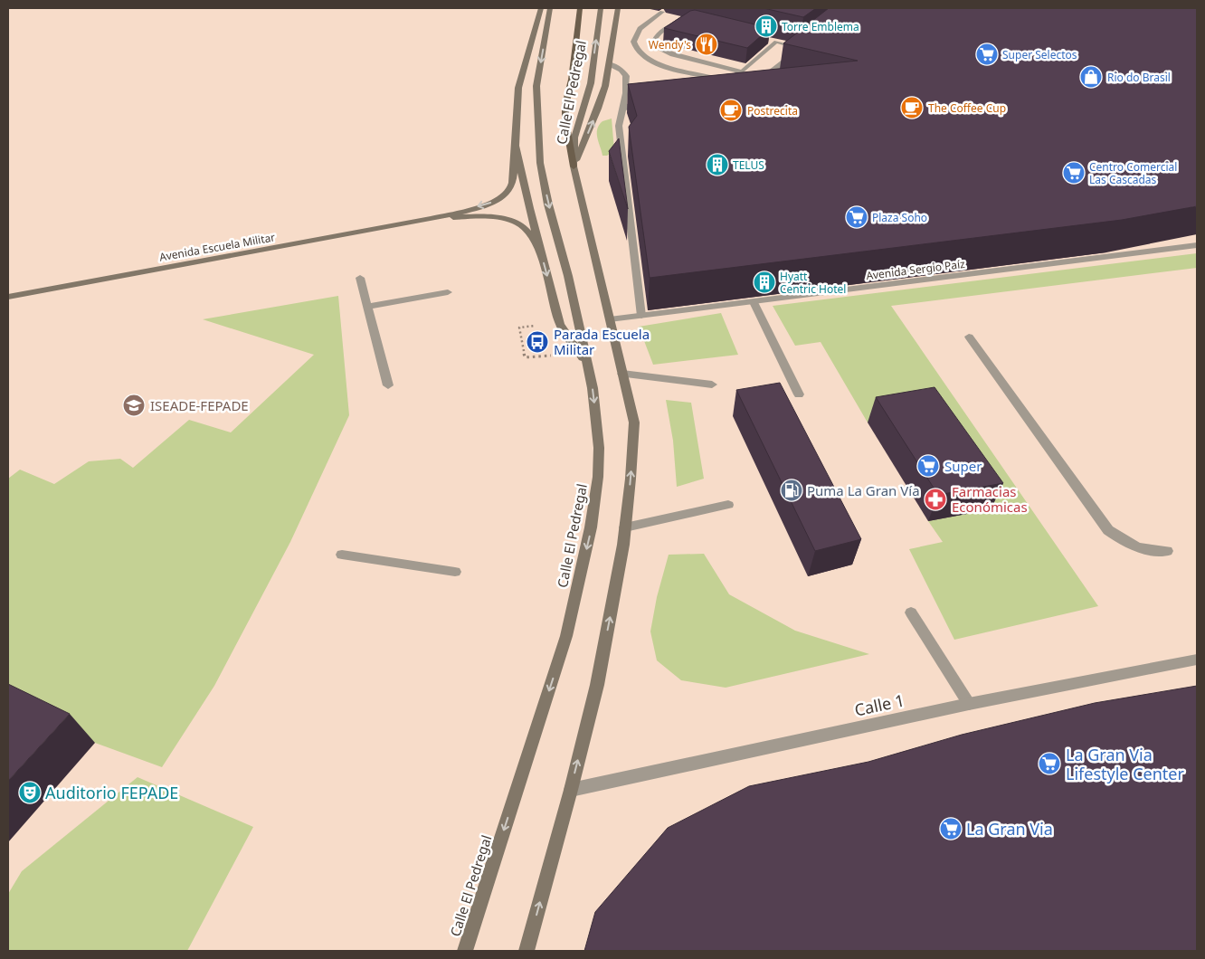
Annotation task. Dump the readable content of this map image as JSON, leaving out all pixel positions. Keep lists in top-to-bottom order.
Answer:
{
  "streets": {
    "main road": ["Calle El Pedregal", "Avenida Escuela Militar"],
    "street": ["Avenida Sergio Paíz", "Calle 1"]
  },
  "crossings": [
    ["Calle El Pedregal", "Avenida Sergio Paíz"],
    ["Calle El Pedregal", "Calle 1"]
  ],
  "places": {
    "building": ["Torre Emblema", "TELUS", "Hyatt Centric Hotel"],
    "restaurant": ["Wendy's"],
    "supermarket": [
      "Super Selectos",
      "Centro Comercial Las Cascadas",
      "Plaza Soho",
      "Super",
      "La Gran Via Lifestyle Center",
      "La Gran Via"
    ],
    "shop": ["Rio do Brasil"],
    "cafe": ["The Coffee Cup", "Postrecita"],
    "bus stop": ["Parada Escuela Militar"],
    "school or university": ["ISEADE-FEPADE"],
    "fuel station": ["Puma La Gran Vía"],
    "pharmacy": ["Farmacias Económicas"],
    "theatre": ["Auditorio FEPADE"]
  }
}
